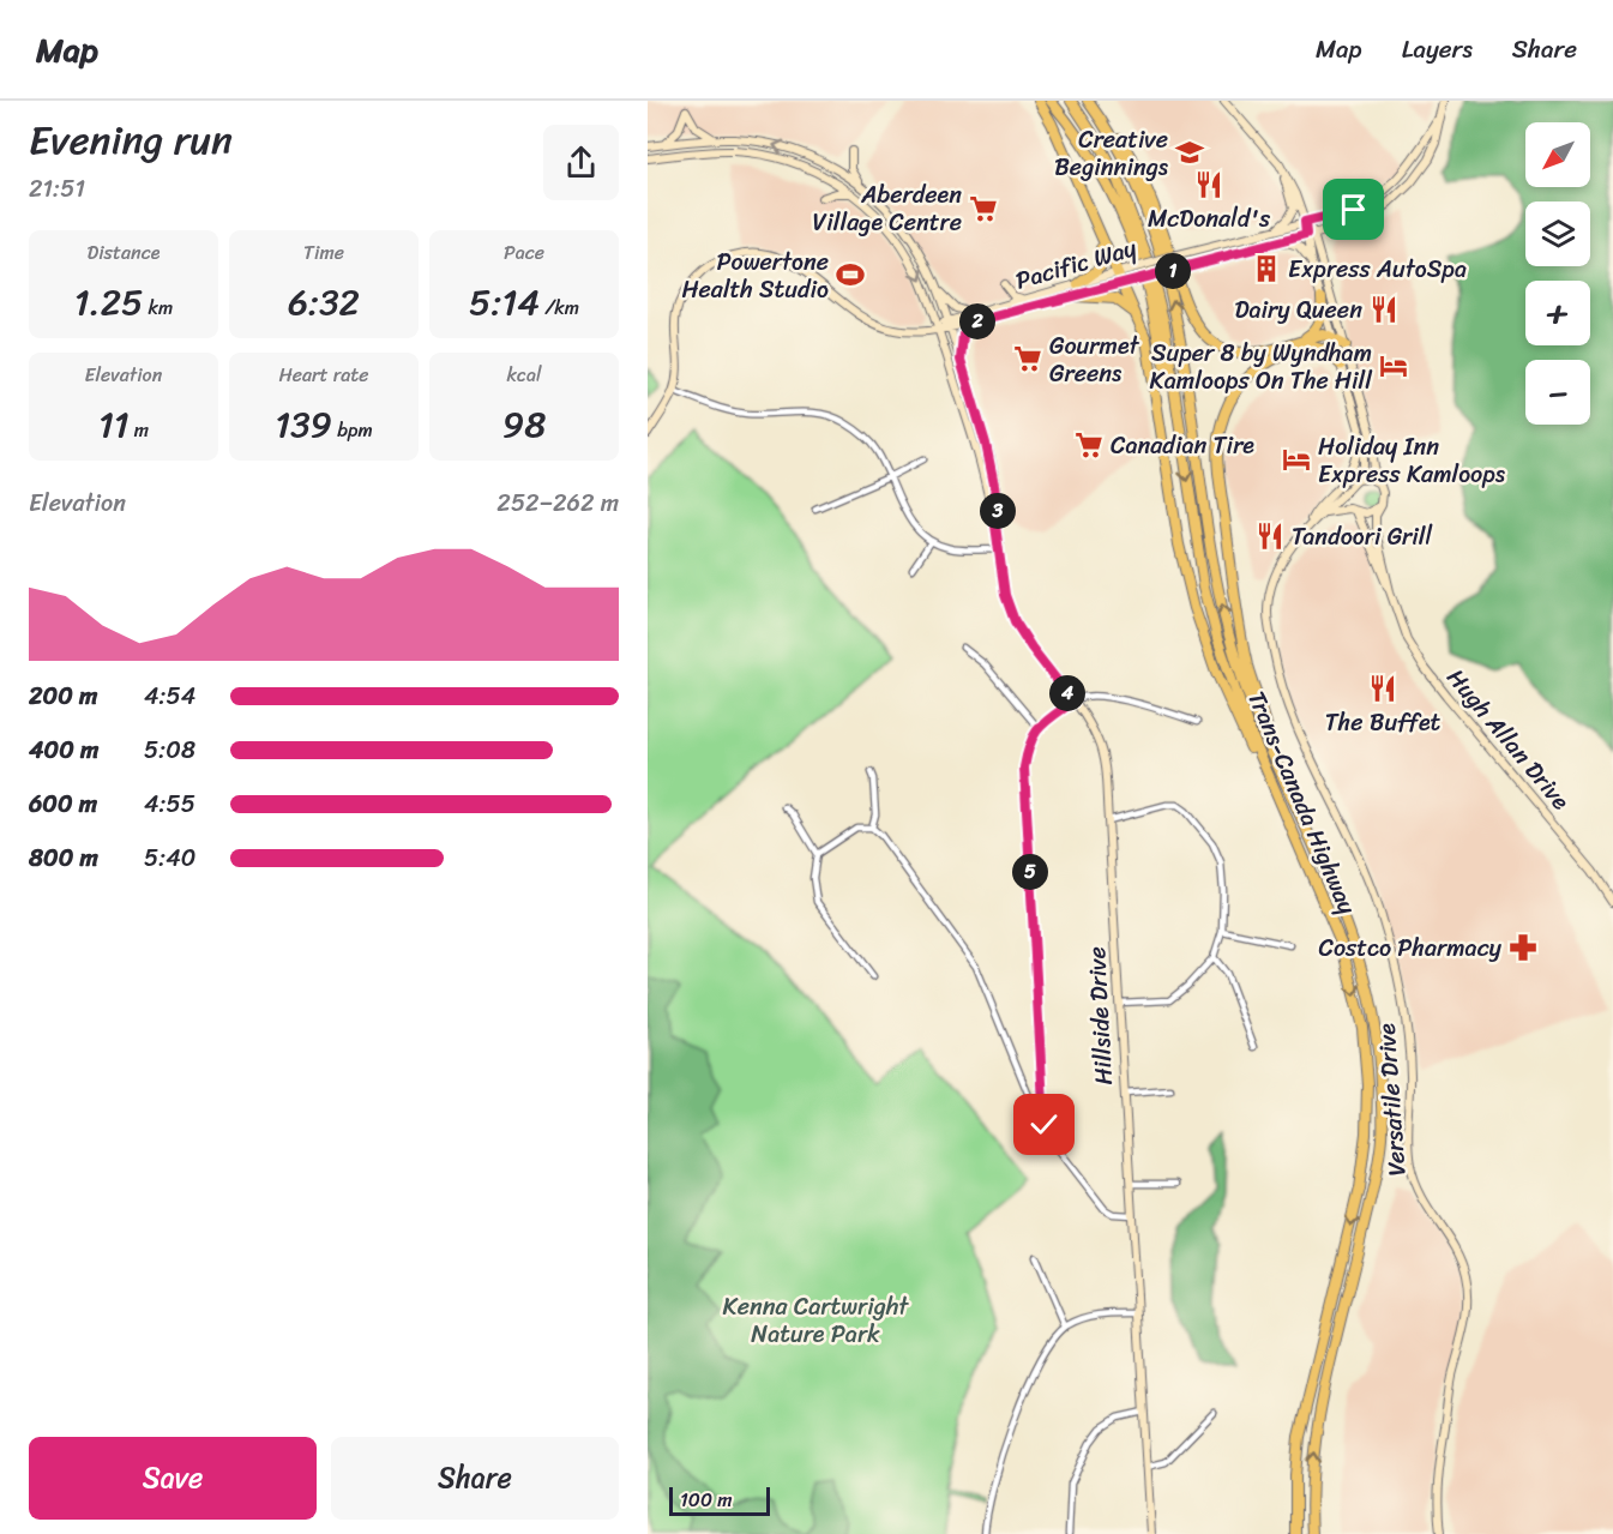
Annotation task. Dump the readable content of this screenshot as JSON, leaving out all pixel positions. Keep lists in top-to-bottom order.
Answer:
{
  "streets": {
    "highway": ["Trans-Canada Highway"],
    "main road": [
      "Pacific Way",
      "Hugh Allan Drive",
      "Hillside Drive",
      "Versatile Drive"
    ]
  },
  "crossings": [
    ["Pacific Way", "Hillside Drive"],
    ["Hugh Allan Drive", "Versatile Drive"]
  ],
  "parks": ["Kenna Cartwright Nature Park"],
  "places": {
    "school or university": ["Creative Beginnings"],
    "restaurant": [
      "McDonald's",
      "Dairy Queen",
      "Tandoori Grill",
      "The Buffet"
    ],
    "supermarket": ["Aberdeen Village Centre", "Gourmet Greens", "Canadian Tire"],
    "building": ["Express AutoSpa"],
    "sports": ["Powertone Health Studio"],
    "hotel": ["Super 8 by Wyndham Kamloops On The Hill", "Holiday Inn Express Kamloops"],
    "pharmacy": ["Costco Pharmacy"]
  },
  "scale_bar": "100 m",
  "north": "bottom left",
  "page": {
    "header": "Map",
    "nav": ["Map", "Layers", "Share"],
    "heading": ["Evening run", "21:51"],
    "map_buttons": ["+", "−"],
    "stats": [
      ["Distance", "1.25 km"],
      ["Time", "6:32"],
      ["Pace", "5:14 /km"],
      ["Elevation", "11 m"],
      ["Heart rate", "139 bpm"],
      ["kcal", "98"]
    ],
    "pins": [
      "1",
      "2",
      "3",
      "4",
      "5"
    ],
    "chart": ["Elevation", "252–262 m"],
    "list": [
      {
        "name": "200 m",
        "note": "4:54"
      },
      {
        "name": "400 m",
        "note": "5:08"
      },
      {
        "name": "600 m",
        "note": "4:55"
      },
      {
        "name": "800 m",
        "note": "5:40"
      }
    ],
    "buttons": ["Save", "Share"],
    "scale": "100 m"
  }
}
